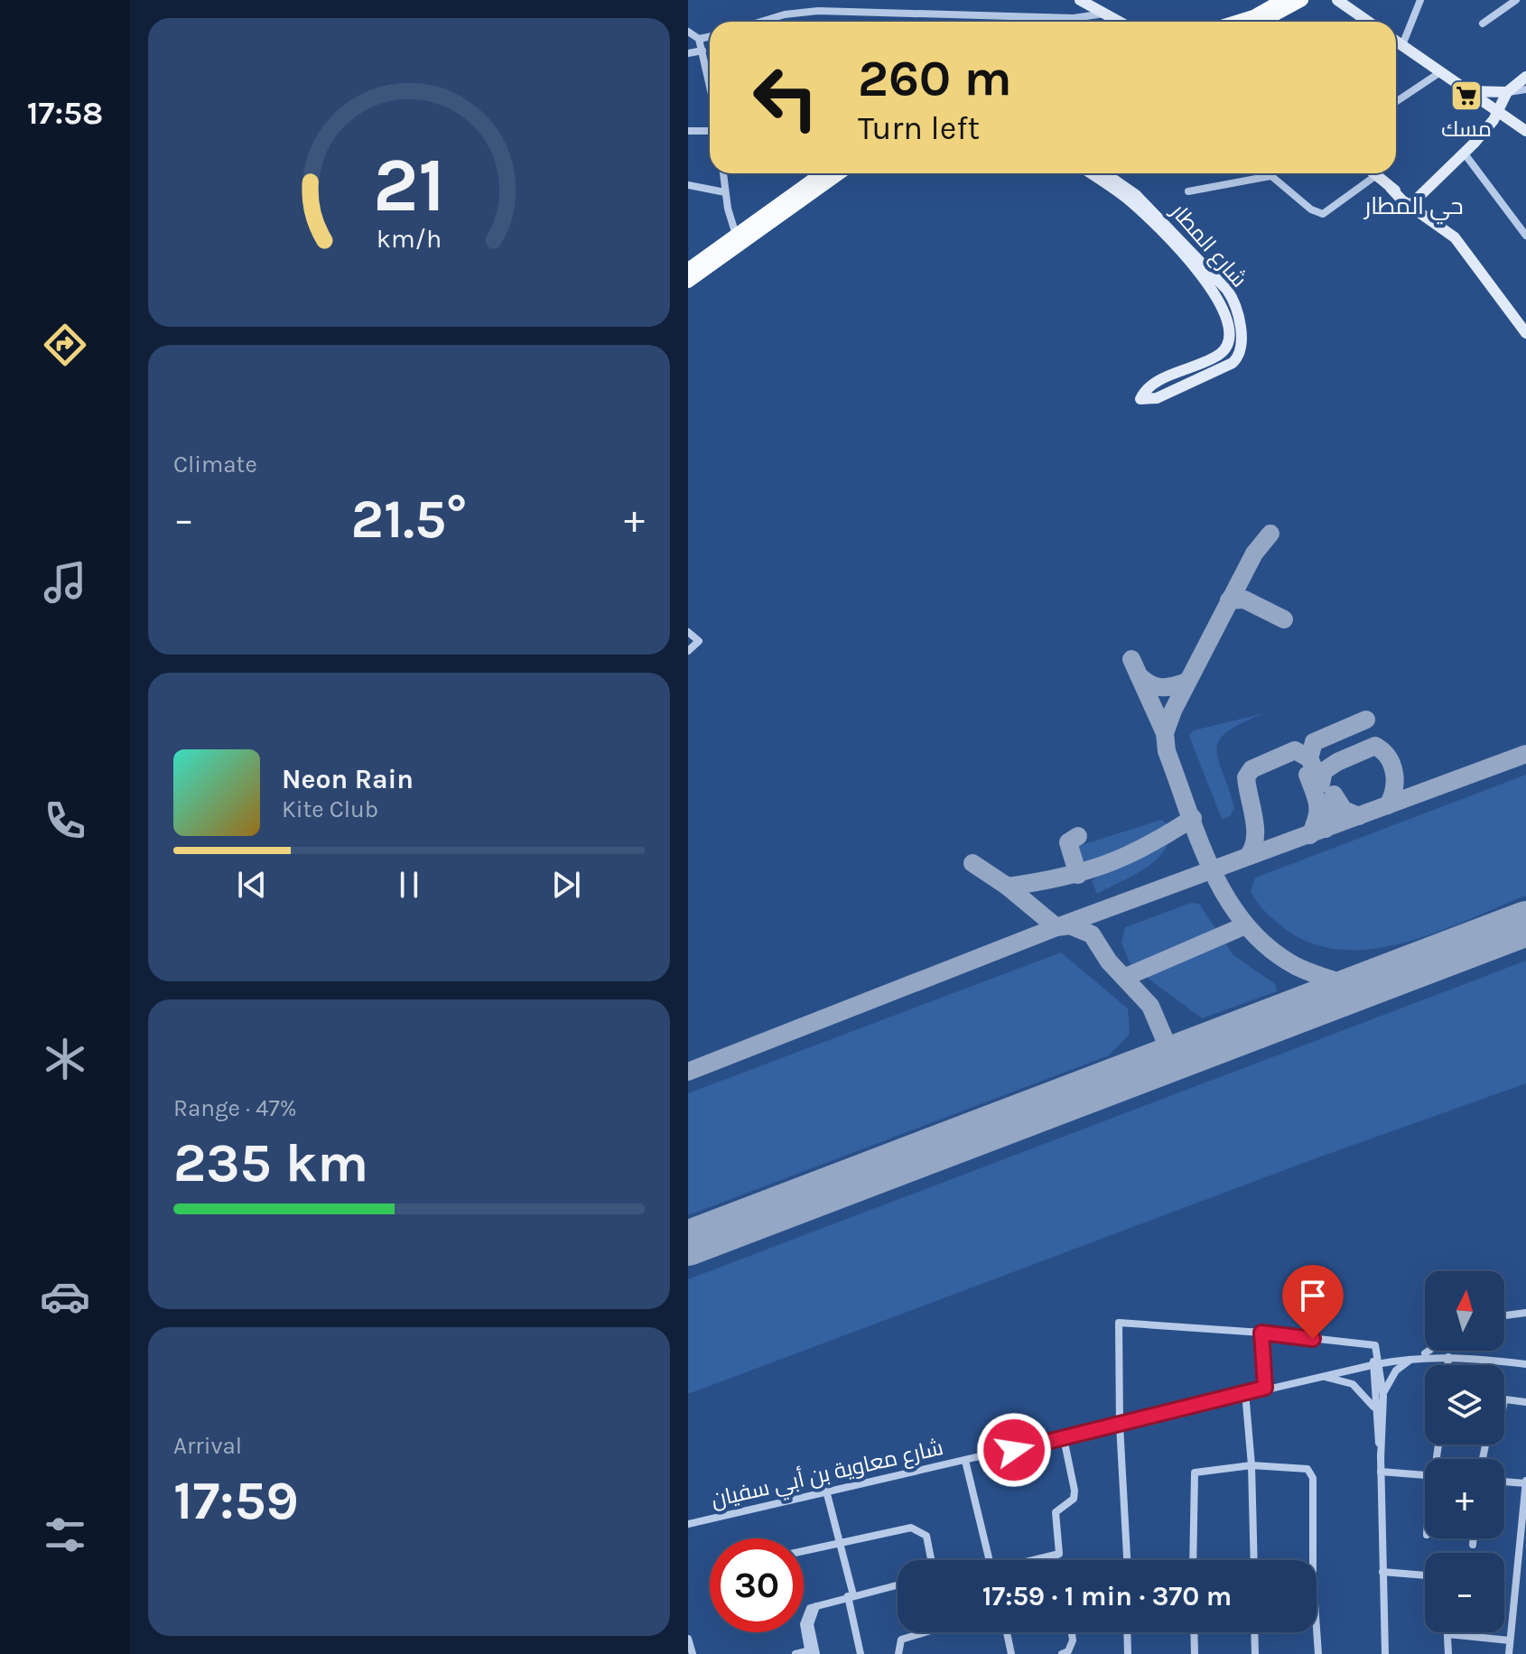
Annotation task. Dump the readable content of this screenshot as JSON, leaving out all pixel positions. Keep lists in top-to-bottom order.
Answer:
{
  "streets": {
    "street": ["شارع المطار", "شارع معاوية بن أبي سفيان"]
  },
  "districts": ["حي المطار"],
  "places": {
    "supermarket": ["مسك"]
  },
  "north": "top",
  "page": {
    "tabs": "17:58",
    "turn": ["260 m", "Turn left"],
    "tile": [
      "Climate",
      ["Range · 47%", "235 km"],
      ["Arrival", "17:59"]
    ],
    "heat": ["−", "21.5°", "+"],
    "song": ["Neon Rain", "Kite Club"],
    "map_buttons": ["+", "−"],
    "limit": "30",
    "trip": "17:59 · 1 min · 370 m",
    "gauge": ["21", "km/h"]
  }
}
